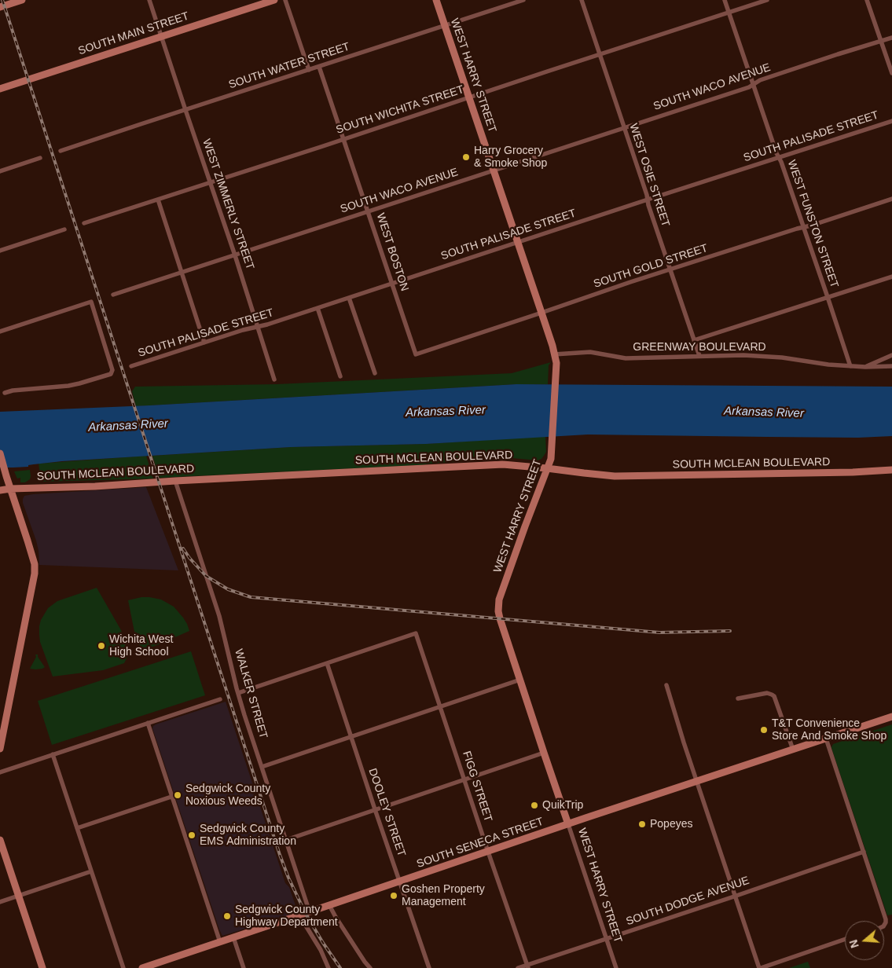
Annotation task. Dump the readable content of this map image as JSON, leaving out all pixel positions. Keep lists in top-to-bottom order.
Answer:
{
  "streets": {
    "street": [
      "SOUTH MAIN STREET",
      "SOUTH WATER STREET",
      "WEST HARRY STREET",
      "SOUTH WACO AVENUE",
      "SOUTH WICHITA STREET",
      "SOUTH PALISADE STREET",
      "WEST OSIE STREET",
      "WEST ZIMMERLY STREET",
      "WEST FUNSTON STREET",
      "WEST BOSTON",
      "SOUTH GOLD STREET",
      "GREENWAY BOULEVARD",
      "SOUTH MCLEAN BOULEVARD",
      "WALKER STREET",
      "FIGG STREET",
      "DOOLEY STREET",
      "SOUTH SENECA STREET",
      "SOUTH DODGE AVENUE"
    ]
  },
  "crossings": [
    ["SOUTH MAIN STREET", "WEST ZIMMERLY STREET"],
    ["SOUTH WATER STREET", "WEST HARRY STREET"],
    ["SOUTH WATER STREET", "WEST ZIMMERLY STREET"],
    ["SOUTH WATER STREET", "WEST BOSTON"],
    ["WEST HARRY STREET", "SOUTH WACO AVENUE"],
    ["WEST HARRY STREET", "SOUTH WICHITA STREET"],
    ["WEST HARRY STREET", "SOUTH PALISADE STREET"],
    ["WEST HARRY STREET", "SOUTH GOLD STREET"],
    ["WEST HARRY STREET", "GREENWAY BOULEVARD"],
    ["WEST HARRY STREET", "SOUTH MCLEAN BOULEVARD"],
    ["WEST HARRY STREET", "SOUTH SENECA STREET"],
    ["WEST HARRY STREET", "SOUTH DODGE AVENUE"],
    ["SOUTH WACO AVENUE", "WEST OSIE STREET"],
    ["SOUTH WACO AVENUE", "WEST ZIMMERLY STREET"],
    ["SOUTH WACO AVENUE", "WEST FUNSTON STREET"],
    ["SOUTH WACO AVENUE", "WEST BOSTON"],
    ["SOUTH WICHITA STREET", "WEST OSIE STREET"],
    ["SOUTH WICHITA STREET", "WEST ZIMMERLY STREET"],
    ["SOUTH WICHITA STREET", "WEST FUNSTON STREET"],
    ["SOUTH WICHITA STREET", "WEST BOSTON"],
    ["SOUTH PALISADE STREET", "WEST OSIE STREET"],
    ["SOUTH PALISADE STREET", "WEST ZIMMERLY STREET"],
    ["SOUTH PALISADE STREET", "WEST FUNSTON STREET"],
    ["SOUTH PALISADE STREET", "WEST BOSTON"],
    ["WEST OSIE STREET", "SOUTH GOLD STREET"],
    ["WEST OSIE STREET", "GREENWAY BOULEVARD"],
    ["WEST FUNSTON STREET", "SOUTH GOLD STREET"],
    ["WEST FUNSTON STREET", "GREENWAY BOULEVARD"],
    ["WEST BOSTON", "SOUTH GOLD STREET"],
    ["SOUTH MCLEAN BOULEVARD", "WALKER STREET"],
    ["WALKER STREET", "SOUTH SENECA STREET"],
    ["FIGG STREET", "DOOLEY STREET"],
    ["FIGG STREET", "SOUTH SENECA STREET"],
    ["FIGG STREET", "SOUTH DODGE AVENUE"],
    ["DOOLEY STREET", "SOUTH SENECA STREET"]
  ],
  "water": ["Arkansas River"],
  "places": [
    "Harry Grocery & Smoke Shop",
    "Wichita West High School",
    "T&T Convenience Store And Smoke Shop",
    "Sedgwick County Noxious Weeds",
    "QuikTrip",
    "Popeyes",
    "Sedgwick County EMS Administration",
    "Goshen Property Management",
    "Sedgwick County Highway Department"
  ],
  "north": "left"
}
